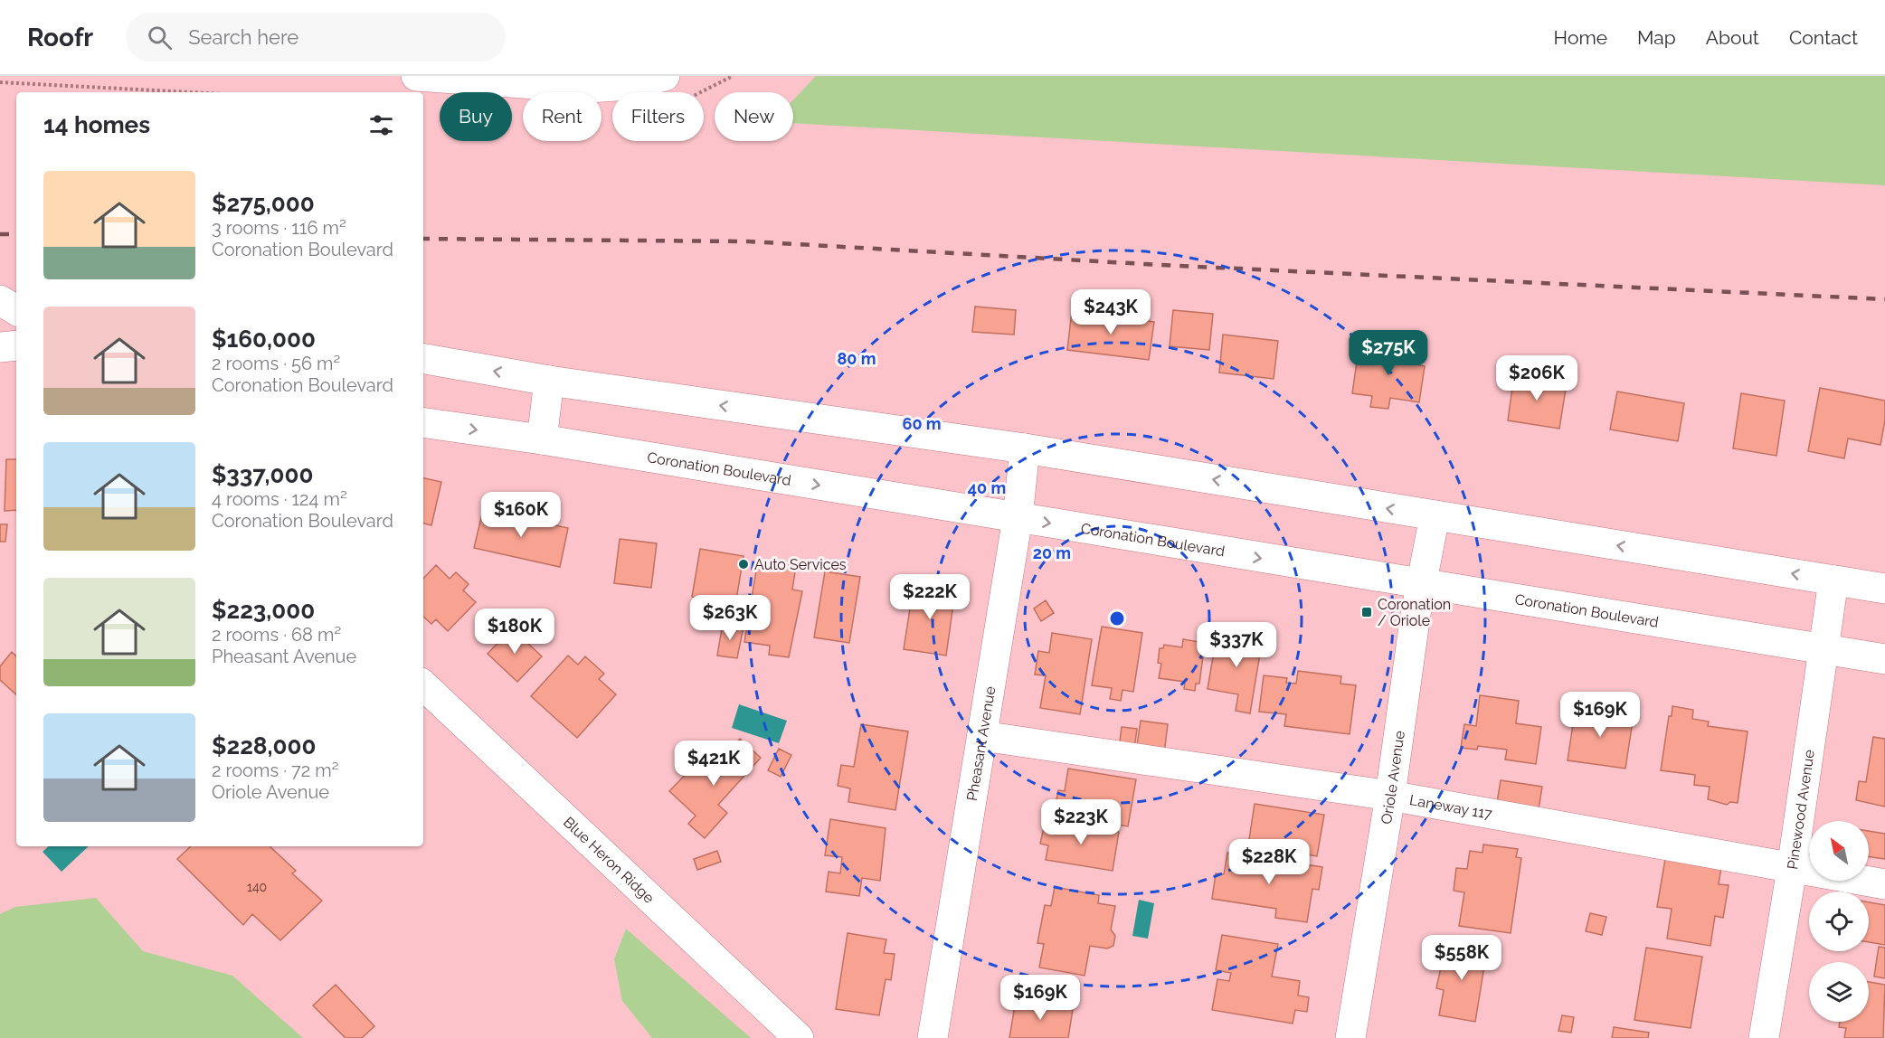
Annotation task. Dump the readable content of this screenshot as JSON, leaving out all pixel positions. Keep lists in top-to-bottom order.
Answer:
{
  "streets": {
    "main road": [
      "Coronation Boulevard",
      "Pheasant Avenue",
      "Oriole Avenue",
      "Laneway 117",
      "Pinewood Avenue",
      "Blue Heron Ridge"
    ]
  },
  "crossings": [
    ["Coronation Boulevard", "Pheasant Avenue"],
    ["Coronation Boulevard", "Oriole Avenue"],
    ["Coronation Boulevard", "Pinewood Avenue"],
    ["Pheasant Avenue", "Laneway 117"],
    ["Oriole Avenue", "Laneway 117"],
    ["Laneway 117", "Pinewood Avenue"]
  ],
  "places": {
    "other": ["Auto Services"],
    "transit": ["Coronation / Oriole"]
  },
  "house_numbers": ["140"],
  "north": "top left",
  "page": {
    "header": "Roofr",
    "search": "Search here",
    "nav": [
      "Home",
      "Map",
      "About",
      "Contact"
    ],
    "chip": [
      "Buy",
      "Rent",
      "Filters",
      "New"
    ],
    "heading": "14 homes",
    "list": [
      {
        "name": "$275,000",
        "note": "3 rooms · 116 m² · Coronation Boulevard"
      },
      {
        "name": "$160,000",
        "note": "2 rooms · 56 m² · Coronation Boulevard"
      },
      {
        "name": "$337,000",
        "note": "4 rooms · 124 m² · Coronation Boulevard"
      },
      {
        "name": "$223,000",
        "note": "2 rooms · 68 m² · Pheasant Avenue"
      },
      {
        "name": "$228,000",
        "note": "2 rooms · 72 m² · Oriole Avenue"
      }
    ],
    "price": [
      "$243K",
      "$275K",
      "$206K",
      "$160K",
      "$222K",
      "$263K",
      "$180K",
      "$337K",
      "$169K",
      "$421K",
      "$223K",
      "$228K",
      "$558K",
      "$169K"
    ]
  },
  "rings": [
    "80 m",
    "60 m",
    "40 m",
    "20 m"
  ]
}
